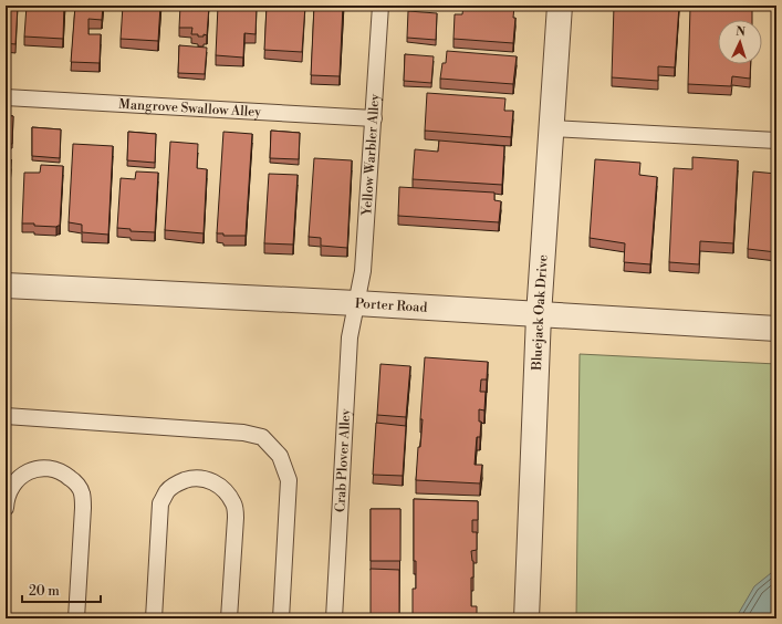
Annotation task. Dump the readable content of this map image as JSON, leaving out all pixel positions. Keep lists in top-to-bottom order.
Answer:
{
  "streets": {
    "street": ["Porter Road", "Bluejack Oak Drive"],
    "lane": ["Mangrove Swallow Alley", "Yellow Warbler Alley", "Crab Plover Alley"]
  },
  "crossings": [
    ["Mangrove Swallow Alley", "Yellow Warbler Alley"],
    ["Yellow Warbler Alley", "Porter Road"],
    ["Yellow Warbler Alley", "Crab Plover Alley"],
    ["Porter Road", "Bluejack Oak Drive"],
    ["Porter Road", "Crab Plover Alley"]
  ],
  "scale_bar": "20 m",
  "north": "top"
}
